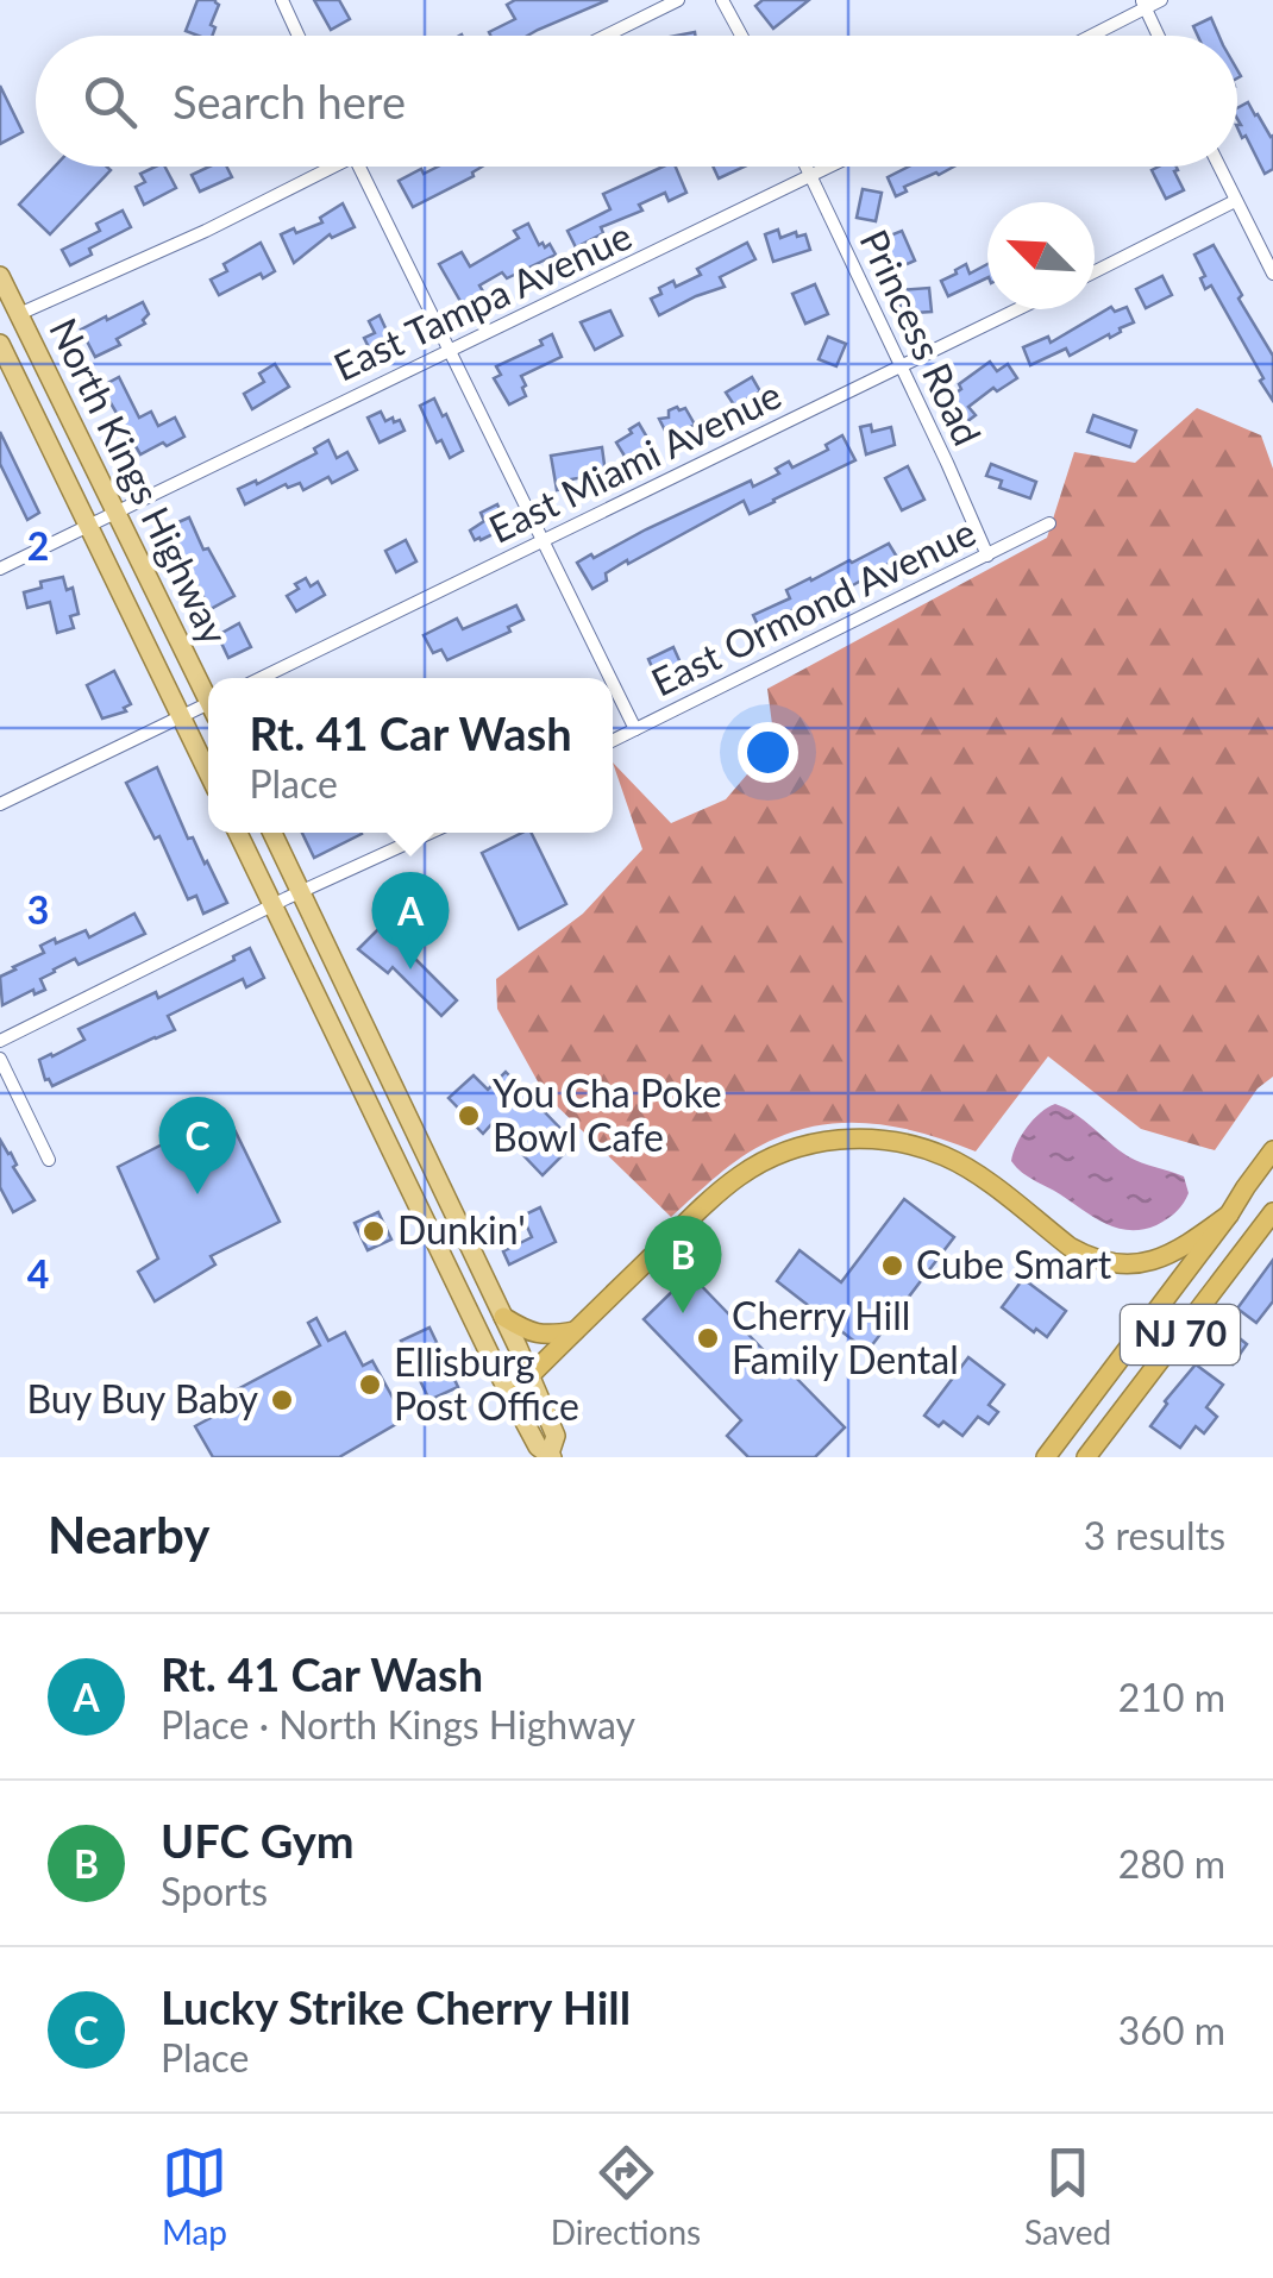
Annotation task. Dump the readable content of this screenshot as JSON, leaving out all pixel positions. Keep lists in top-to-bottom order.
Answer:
{
  "streets": {
    "highway": ["NJ 70"],
    "main road": ["North Kings Highway"],
    "street": [
      "East Tampa Avenue",
      "Princess Road",
      "East Miami Avenue",
      "East Ormond Avenue"
    ]
  },
  "crossings": [
    ["East Tampa Avenue", "Princess Road"],
    ["East Tampa Avenue", "North Kings Highway"],
    ["Princess Road", "East Miami Avenue"],
    ["Princess Road", "East Ormond Avenue"]
  ],
  "places": [
    "You Cha Poke Bowl Cafe",
    "Dunkin'",
    "Cube Smart",
    "Cherry Hill Family Dental",
    "Ellisburg Post Office",
    "Buy Buy Baby"
  ],
  "north": "top left",
  "page": {
    "search": "Search here",
    "popup": ["Rt. 41 Car Wash", "Place"],
    "pins": ["A", "C", "B"],
    "heading": ["Nearby", "3 results"],
    "list": [
      {
        "mark": "A",
        "name": "Rt. 41 Car Wash",
        "note": "Place · North Kings Highway",
        "value": "210 m"
      },
      {
        "mark": "B",
        "name": "UFC Gym",
        "note": "Sports",
        "value": "280 m"
      },
      {
        "mark": "C",
        "name": "Lucky Strike Cherry Hill",
        "note": "Place",
        "value": "360 m"
      }
    ],
    "nav": ["Map", "Directions", "Saved"]
  },
  "grid": {
    "rows": ["2", "3", "4"]
  }
}
